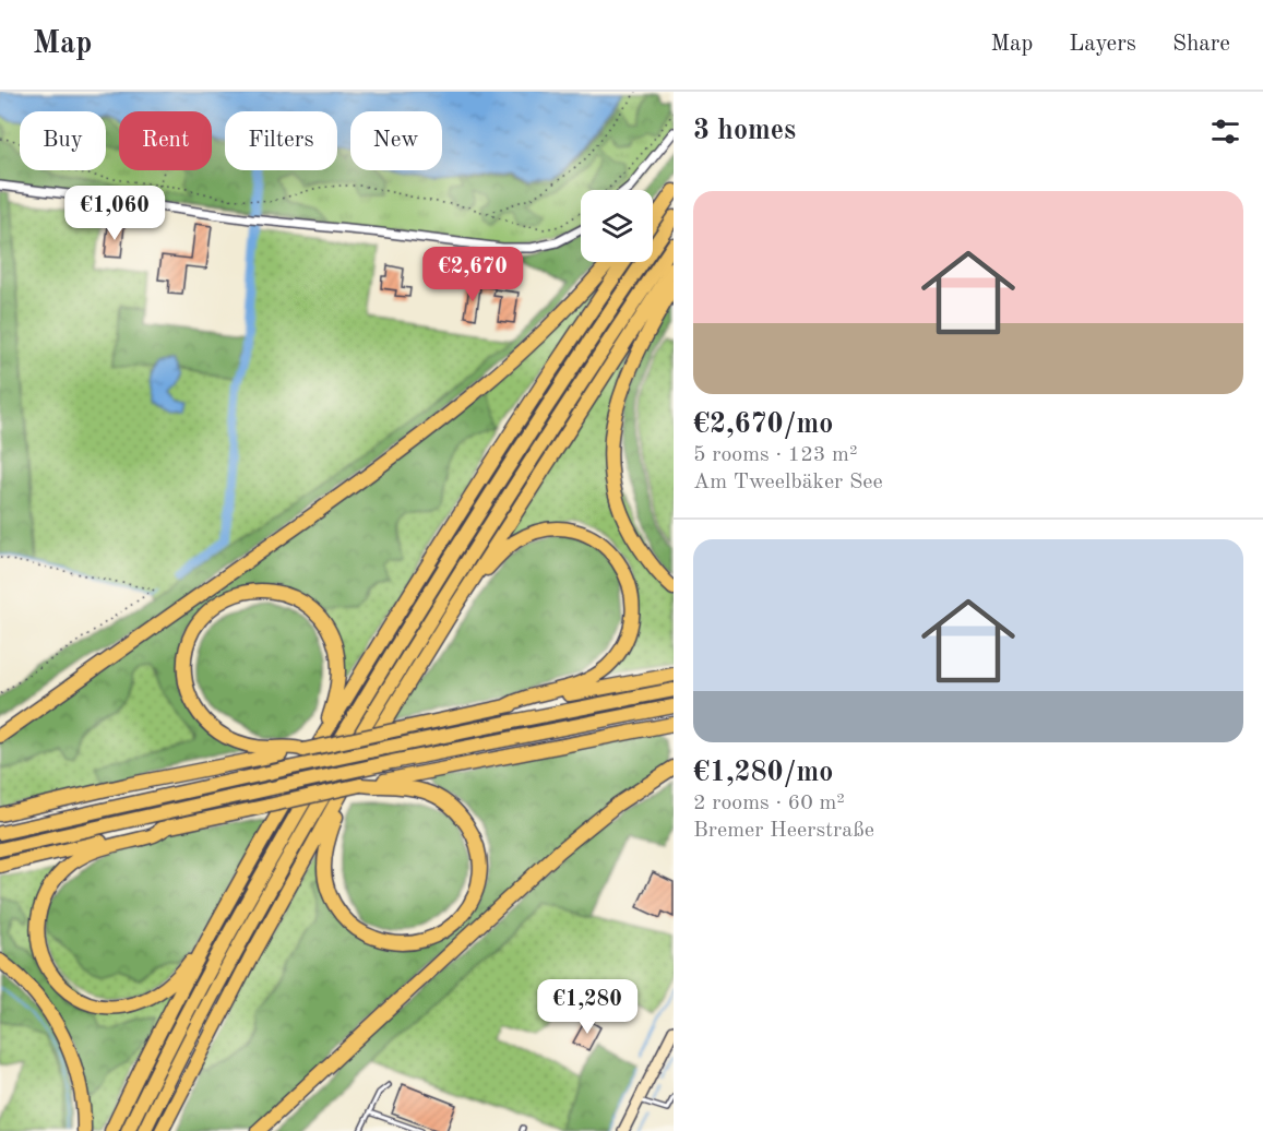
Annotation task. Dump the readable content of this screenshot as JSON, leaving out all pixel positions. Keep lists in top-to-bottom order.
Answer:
{
  "page": {
    "header": "Map",
    "nav": ["Map", "Layers", "Share"],
    "heading": "3 homes",
    "chip": [
      "Buy",
      "Rent",
      "Filters",
      "New"
    ],
    "list": [
      {
        "name": "€2,670/mo",
        "note": "5 rooms · 123 m² · Am Tweelbäker See"
      },
      {
        "name": "€1,280/mo",
        "note": "2 rooms · 60 m² · Bremer Heerstraße"
      }
    ],
    "price": ["€1,060", "€2,670", "€1,280"]
  }
}
